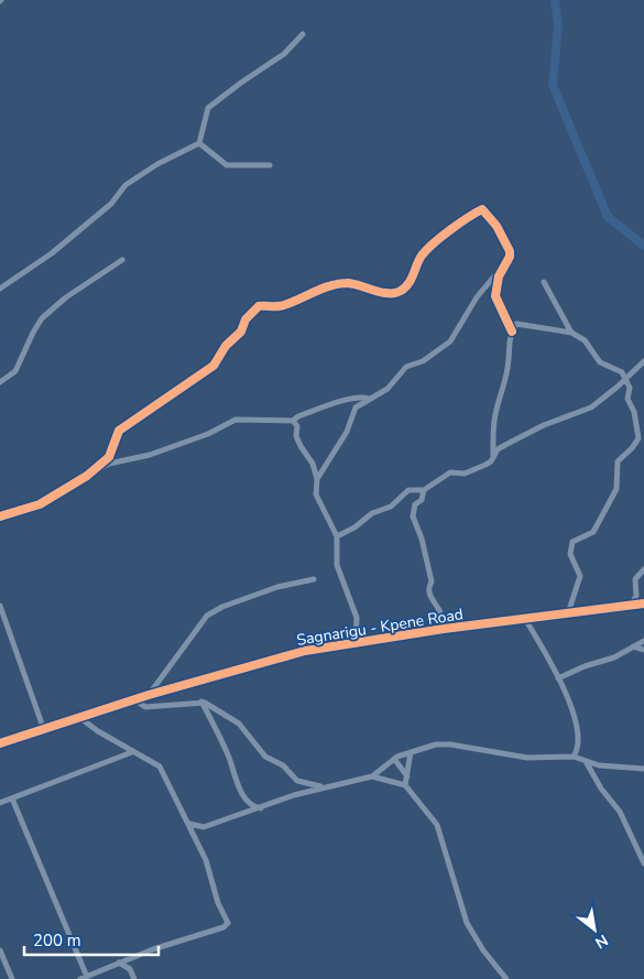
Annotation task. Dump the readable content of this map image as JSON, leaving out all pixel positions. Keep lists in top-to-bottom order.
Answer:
{
  "streets": {
    "street": ["Sagnarigu - Kpene Road"]
  },
  "scale_bar": "200 m",
  "north": "bottom right"
}
